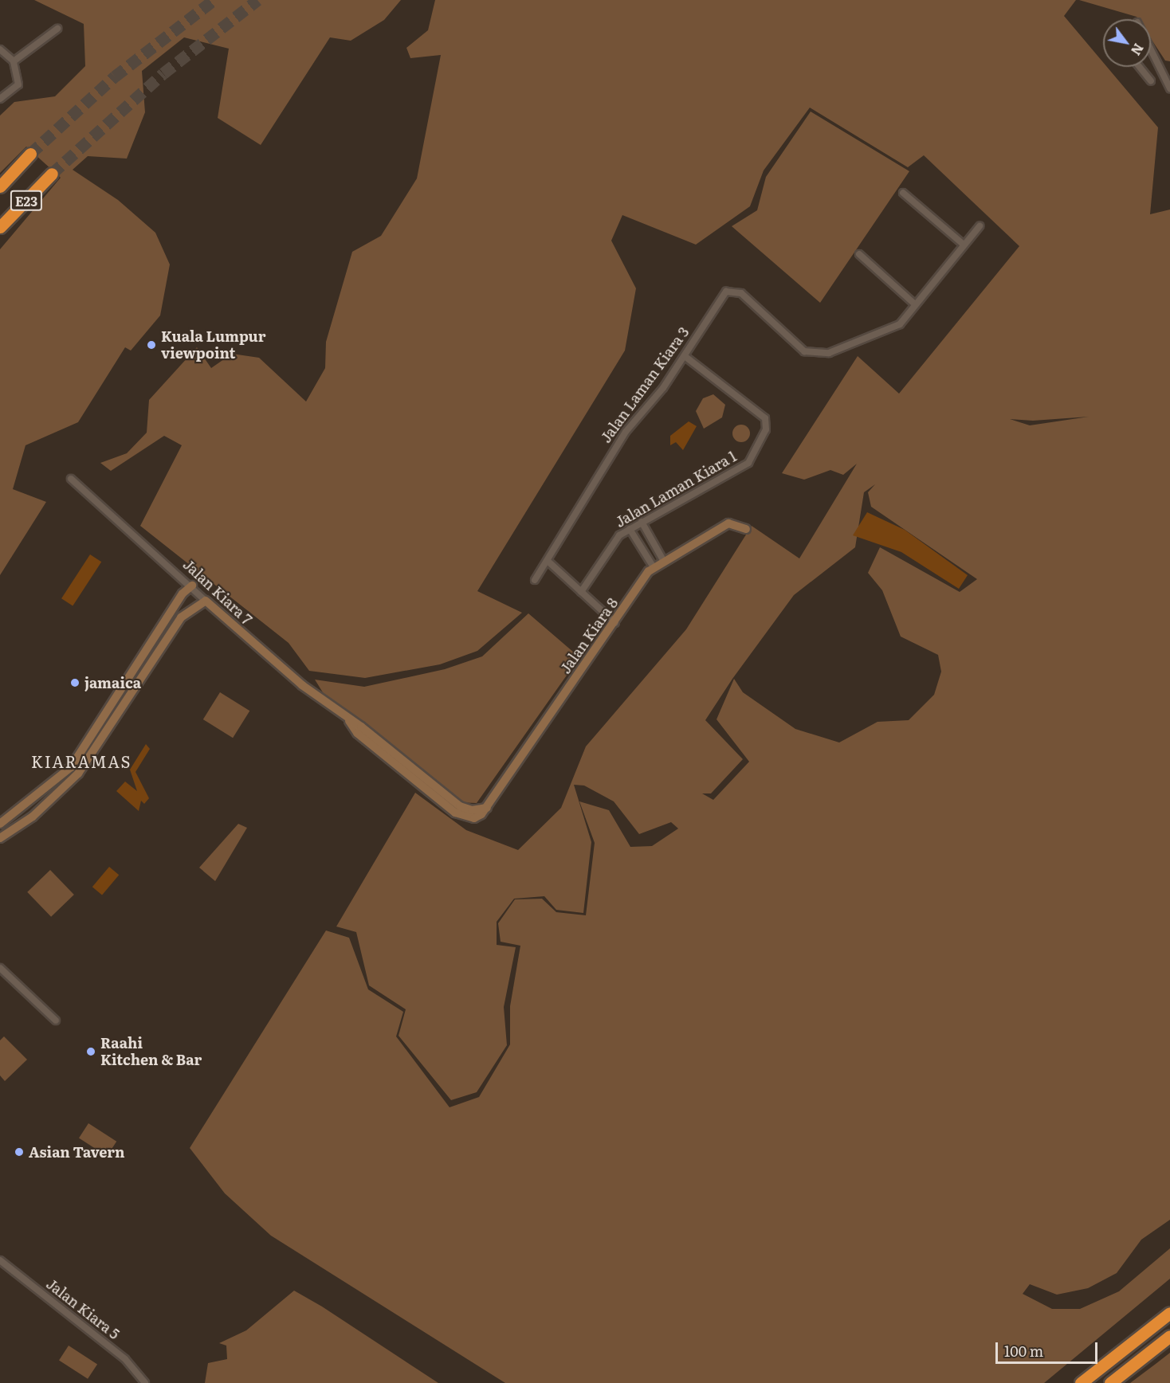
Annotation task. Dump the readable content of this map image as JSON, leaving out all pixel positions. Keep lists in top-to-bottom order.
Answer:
{
  "streets": {
    "highway": ["E23"],
    "street": [
      "Jalan Laman Kiara 3",
      "Jalan Laman Kiara 1",
      "Jalan Kiara 7",
      "Jalan Kiara 8",
      "Jalan Kiara 5"
    ]
  },
  "crossings": [
    ["Jalan Laman Kiara 3", "Jalan Laman Kiara 1"],
    ["Jalan Kiara 7", "Jalan Kiara 8"]
  ],
  "districts": ["KIARAMAS"],
  "places": [
    "Kuala Lumpur viewpoint",
    "jamaica",
    "Raahi Kitchen & Bar",
    "Asian Tavern"
  ],
  "scale_bar": "100 m",
  "north": "bottom right"
}
